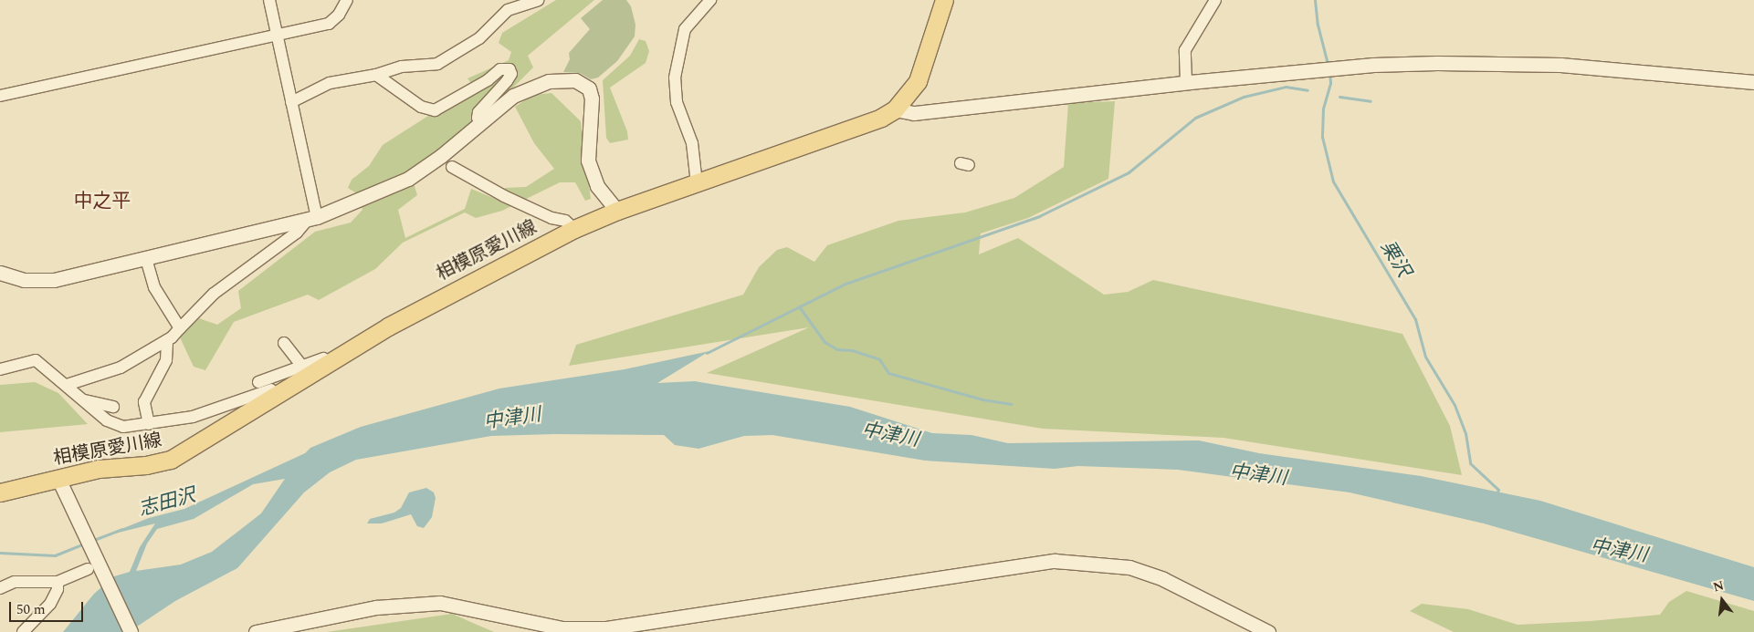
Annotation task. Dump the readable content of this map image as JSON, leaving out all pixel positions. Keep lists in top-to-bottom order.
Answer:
{
  "streets": {
    "main road": ["相模原愛川線"]
  },
  "districts": ["中之平"],
  "water": ["栗沢", "中津川", "志田沢"],
  "scale_bar": "50 m",
  "north": "top"
}
